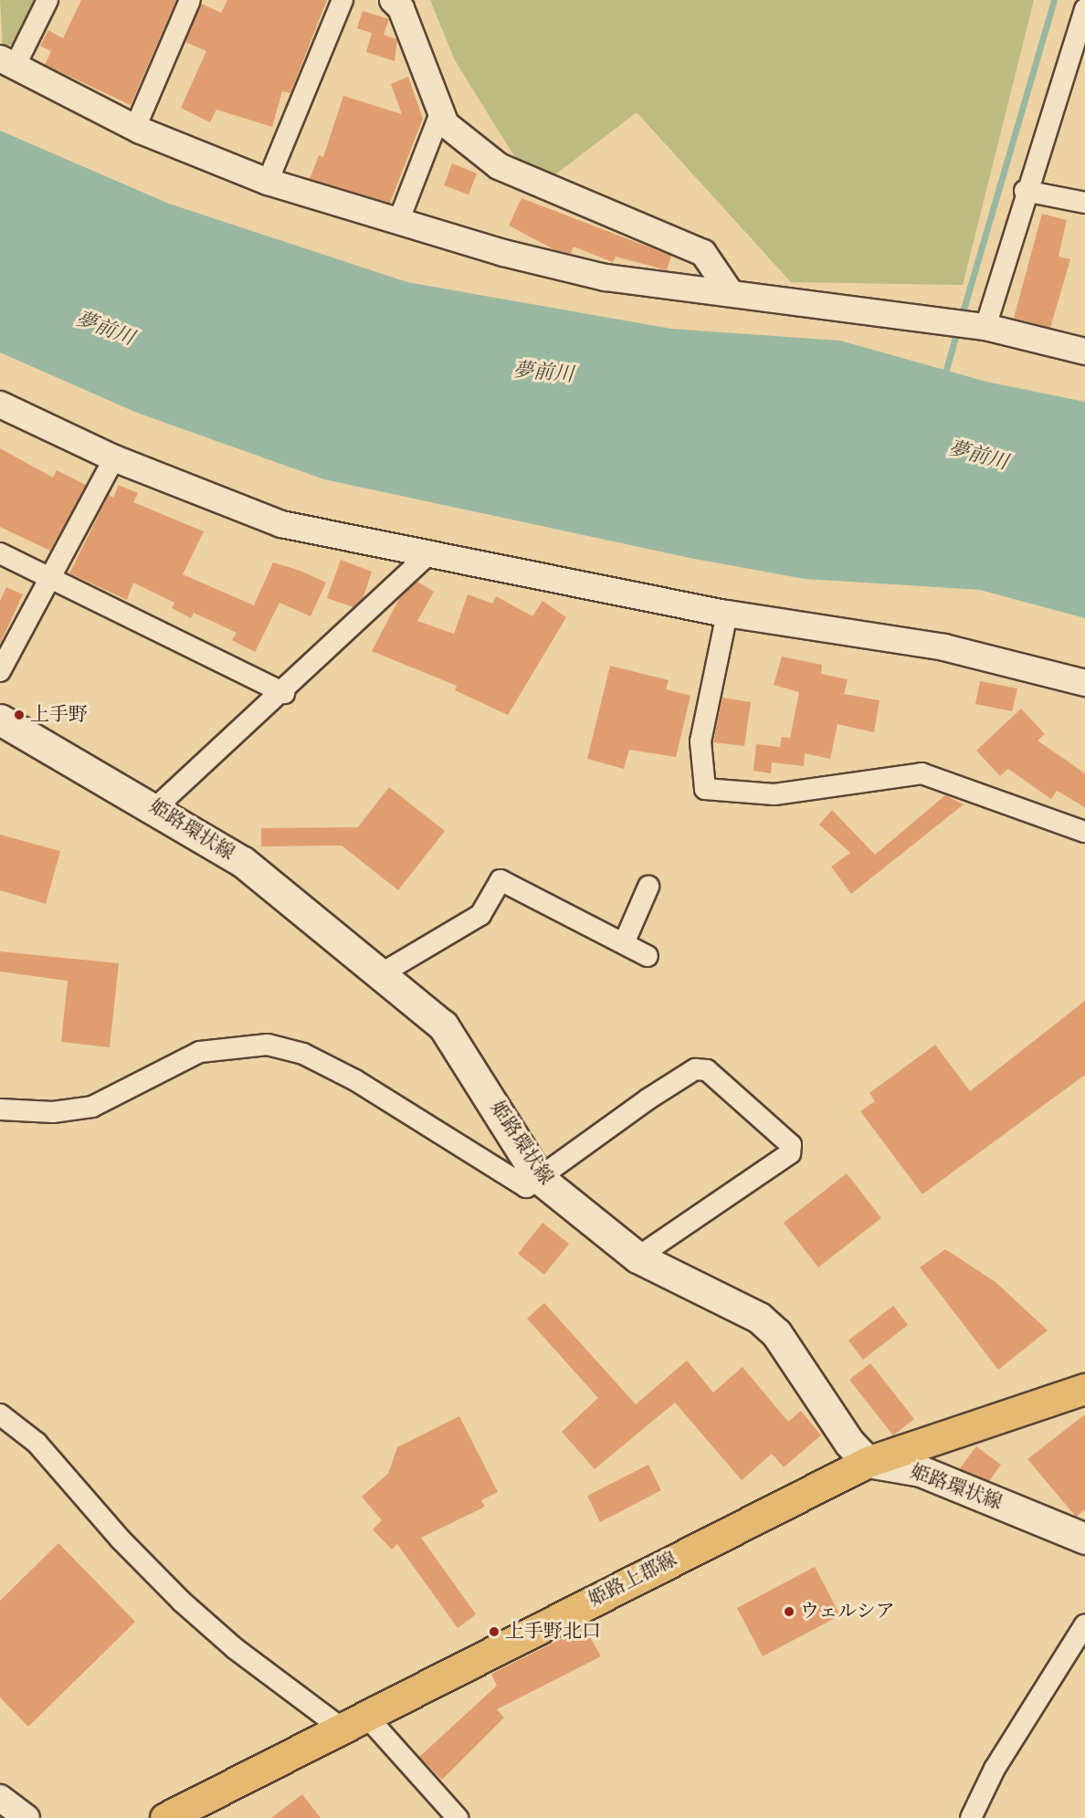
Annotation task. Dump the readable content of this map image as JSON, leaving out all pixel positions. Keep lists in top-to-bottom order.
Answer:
{
  "streets": {
    "main road": ["姫路環状線", "姫路上郡線"]
  },
  "crossings": [
    ["姫路環状線", "姫路上郡線"]
  ],
  "water": ["夢前川"],
  "places": ["上手野", "ウェルシア", "上手野北口"]
}
